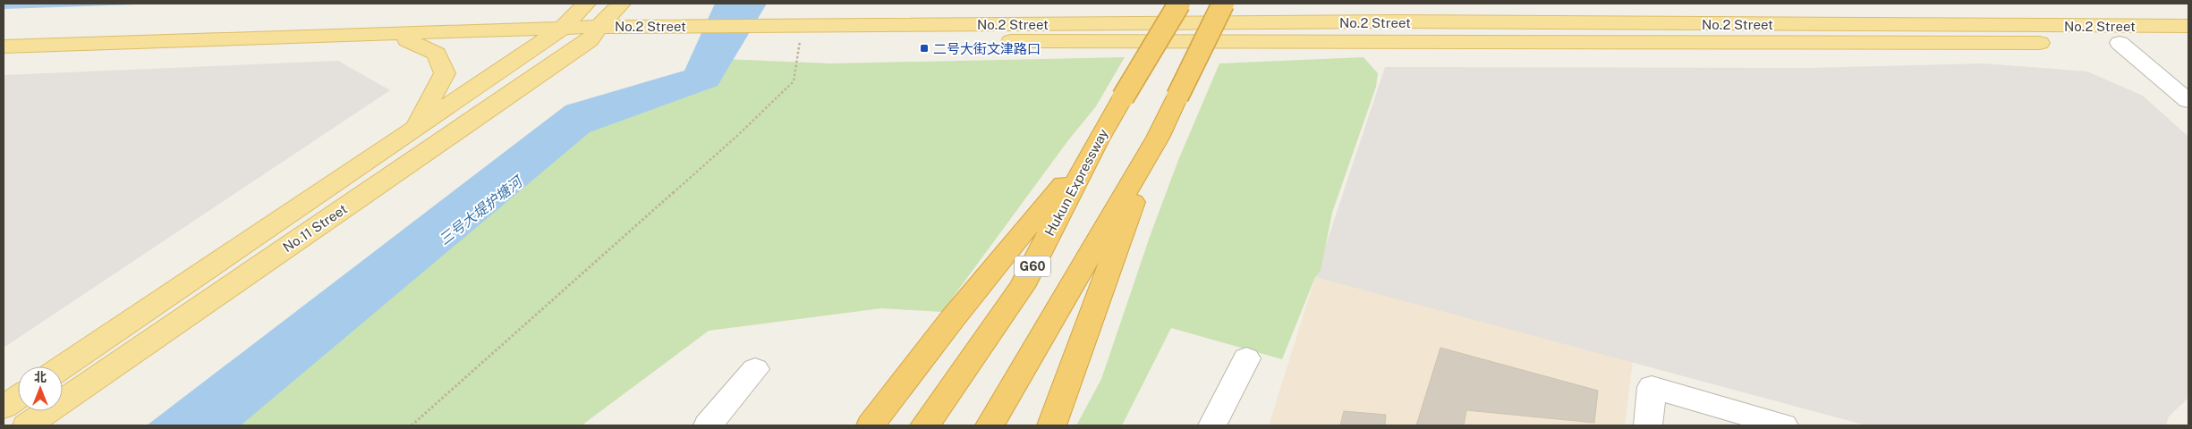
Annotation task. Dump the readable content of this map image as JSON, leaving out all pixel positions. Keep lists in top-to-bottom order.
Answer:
{
  "streets": {
    "highway": ["Hukun Expressway", "G60"],
    "main road": ["No.2 Street", "No.11 Street"]
  },
  "crossings": [
    ["No.2 Street", "No.11 Street"]
  ],
  "water": ["三号大堤护塘河"],
  "places": {
    "transit": ["二号大街文津路口"]
  },
  "north": "top"
}
